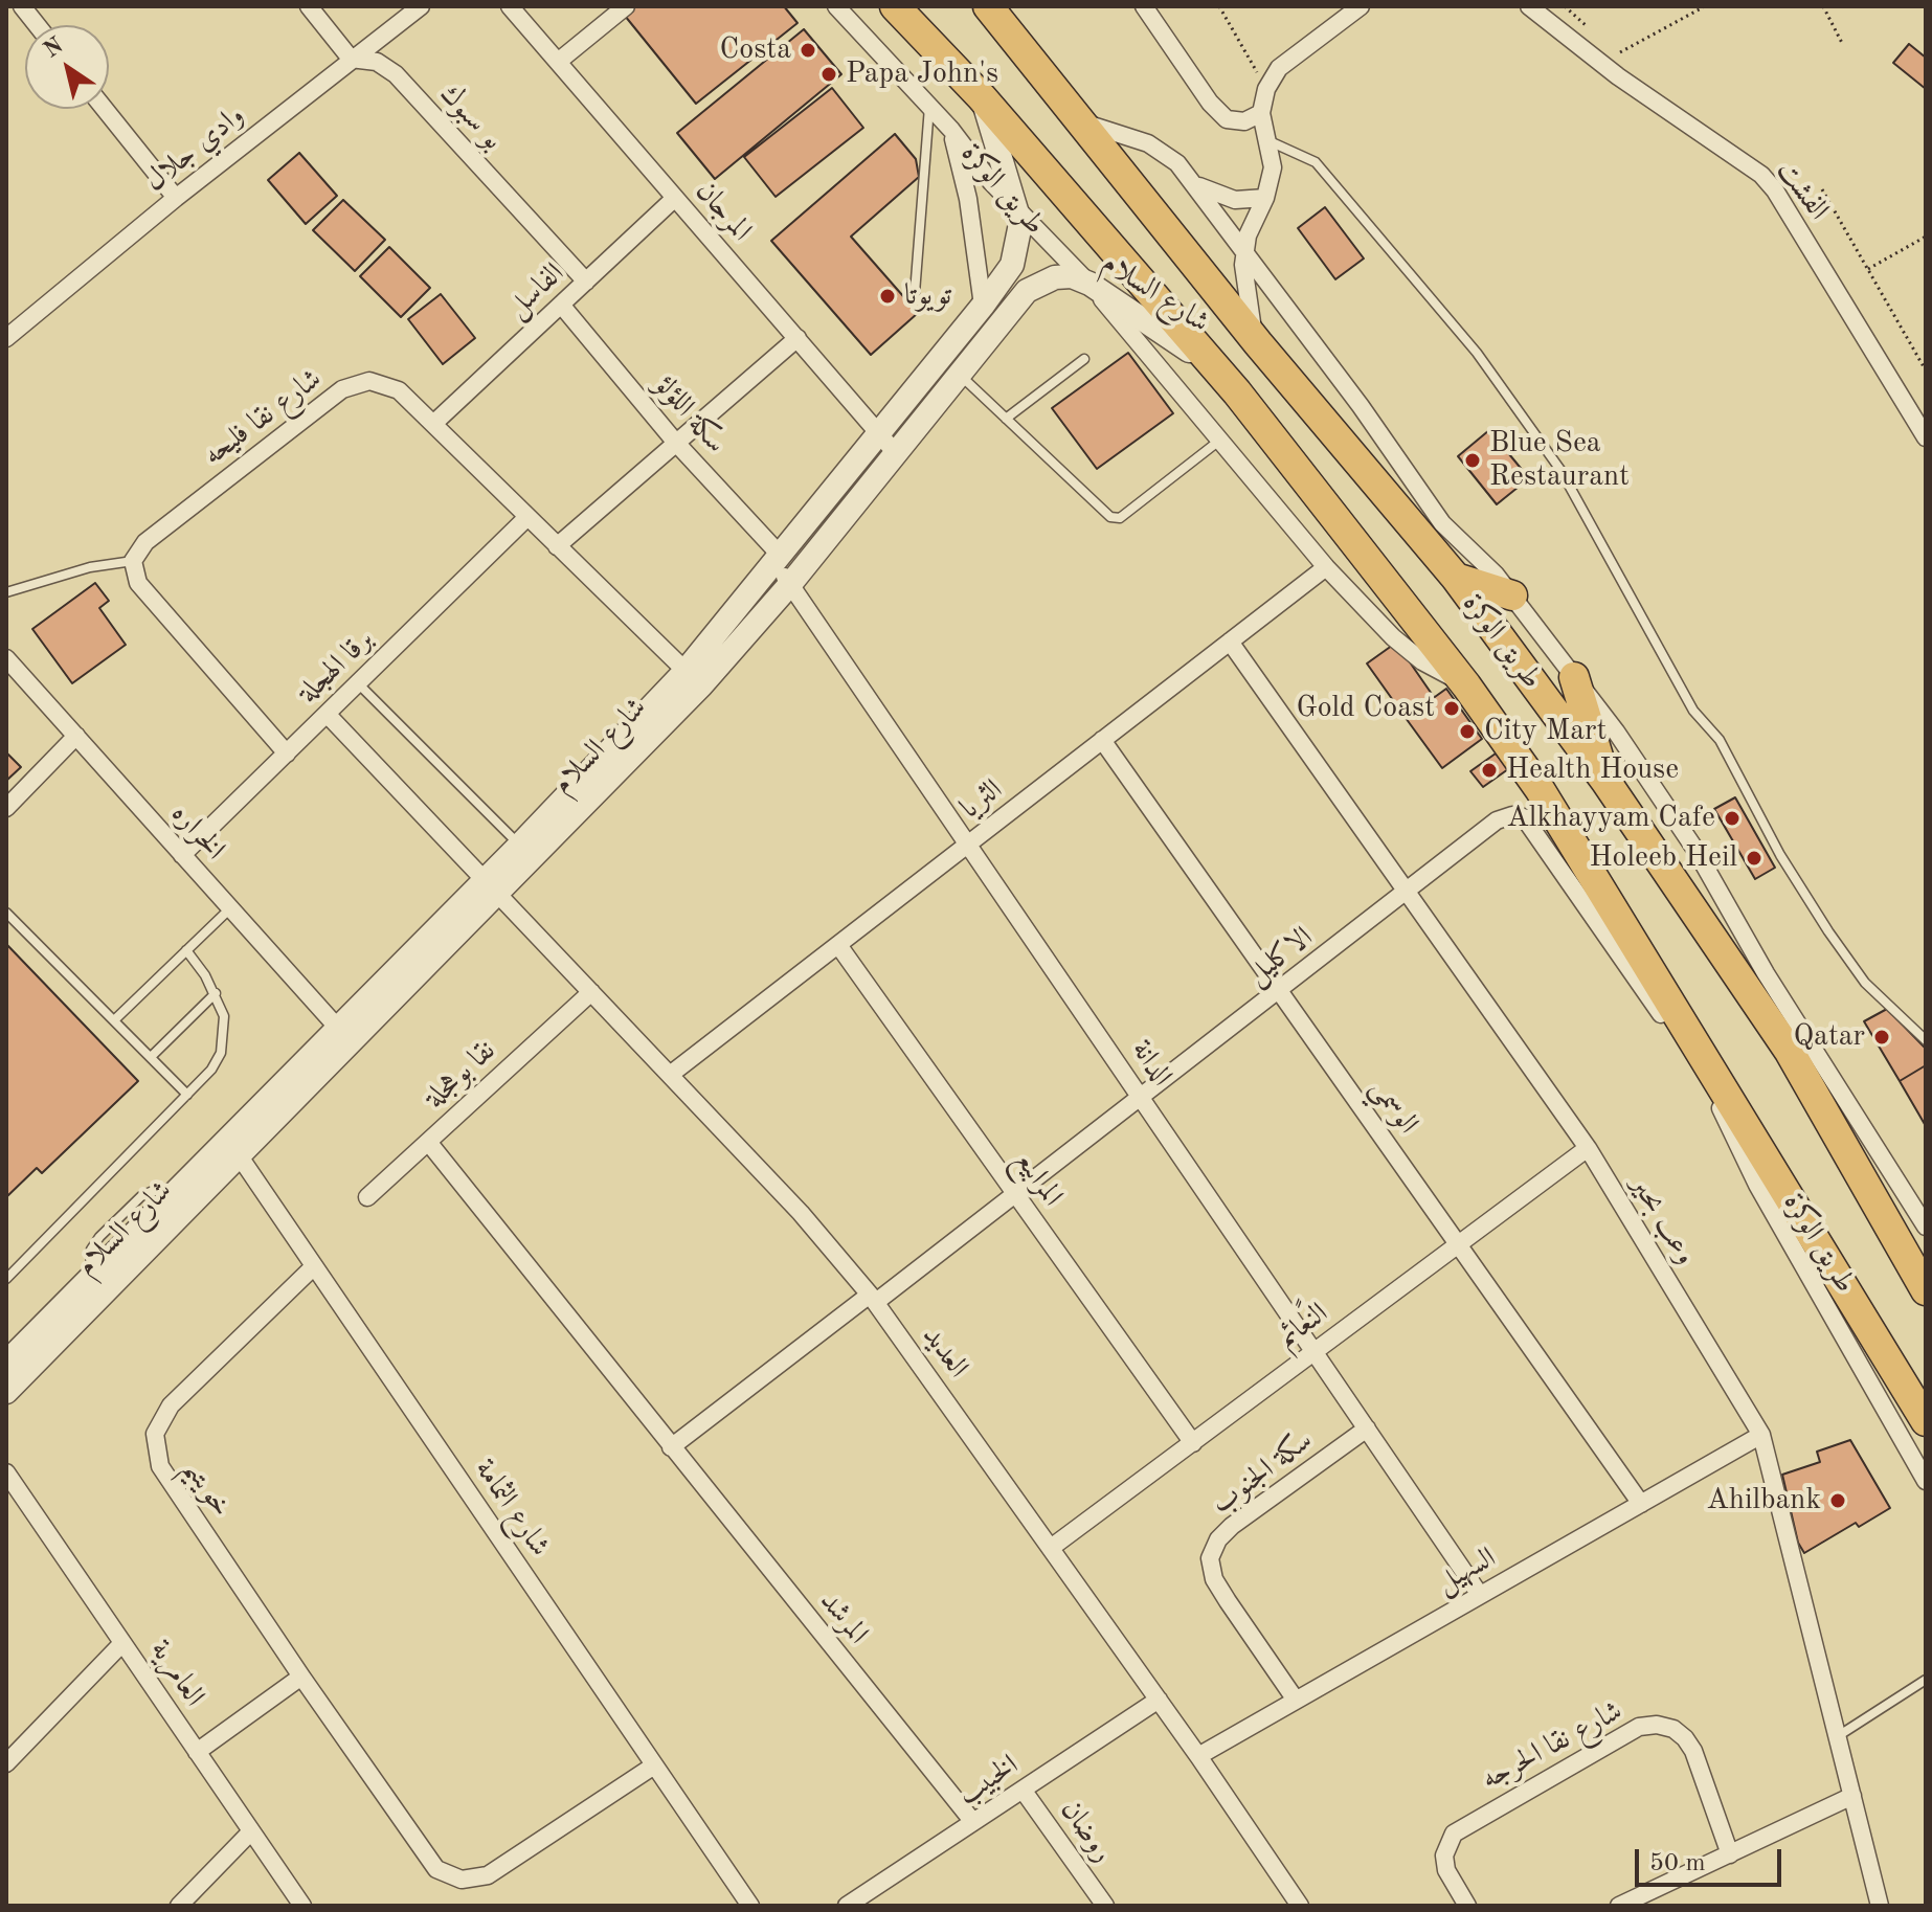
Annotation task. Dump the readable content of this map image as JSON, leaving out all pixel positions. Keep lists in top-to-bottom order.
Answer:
{
  "streets": {
    "highway": ["طريق الوكرة"],
    "street": [
      "بو سبوك",
      "وادي جلال",
      "الفشت",
      "المرجان",
      "الفاسل",
      "شارع السلام",
      "سكة اللؤلؤ",
      "شارع نقا فليحه",
      "برقا الهجلة",
      "الثريا",
      "الخراره",
      "الاكليل",
      "الدانة",
      "نقا بوهجلة",
      "الوسمي",
      "المرابيع",
      "وعب بحير",
      "النًعائم",
      "العديد",
      "سكة الجنوب",
      "خويتيم",
      "شارع الثمامة",
      "السهيل",
      "المرشد",
      "العامرية",
      "شارع نقا الحرجه",
      "الخبيب",
      "روضان"
    ]
  },
  "crossings": [
    ["بو سبوك", "وادي جلال"],
    ["بو سبوك", "الفاسل"],
    ["طريق الوكرة", "شارع السلام"],
    ["طريق الوكرة", "الثريا"],
    ["طريق الوكرة", "الاكليل"],
    ["المرجان", "الفاسل"],
    ["المرجان", "شارع السلام"],
    ["الفاسل", "سكة اللؤلؤ"],
    ["الفاسل", "شارع نقا فليحه"],
    ["شارع السلام", "سكة اللؤلؤ"],
    ["شارع السلام", "شارع نقا فليحه"],
    ["شارع السلام", "الخراره"],
    ["شارع السلام", "الدانة"],
    ["شارع السلام", "العديد"],
    ["شارع السلام", "شارع الثمامة"],
    ["سكة اللؤلؤ", "الدانة"],
    ["شارع نقا فليحه", "برقا الهجلة"],
    ["برقا الهجلة", "الخراره"],
    ["برقا الهجلة", "العديد"],
    ["الثريا", "الدانة"],
    ["الثريا", "الوسمي"],
    ["الثريا", "المرابيع"],
    ["الثريا", "وعب بحير"],
    ["الثريا", "العديد"],
    ["الاكليل", "الدانة"],
    ["الاكليل", "الوسمي"],
    ["الاكليل", "المرابيع"],
    ["الاكليل", "وعب بحير"],
    ["الاكليل", "العديد"],
    ["الدانة", "النًعائم"],
    ["الدانة", "سكة الجنوب"],
    ["الدانة", "السهيل"],
    ["نقا بوهجلة", "العديد"],
    ["نقا بوهجلة", "المرشد"],
    ["الوسمي", "النًعائم"],
    ["الوسمي", "السهيل"],
    ["المرابيع", "النًعائم"],
    ["وعب بحير", "النًعائم"],
    ["وعب بحير", "السهيل"],
    ["النًعائم", "العديد"],
    ["العديد", "السهيل"],
    ["العديد", "الخبيب"],
    ["سكة الجنوب", "السهيل"],
    ["خويتيم", "شارع الثمامة"],
    ["المرشد", "الخبيب"],
    ["الخبيب", "روضان"]
  ],
  "places": [
    "Costa",
    "Papa John's",
    "تويوتا",
    "Blue Sea Restaurant",
    "Gold Coast",
    "City Mart",
    "Health House",
    "Alkhayyam Cafe",
    "Holeeb Heil",
    "Qatar",
    "Ahilbank"
  ],
  "scale_bar": "50 m",
  "north": "top left"
}
